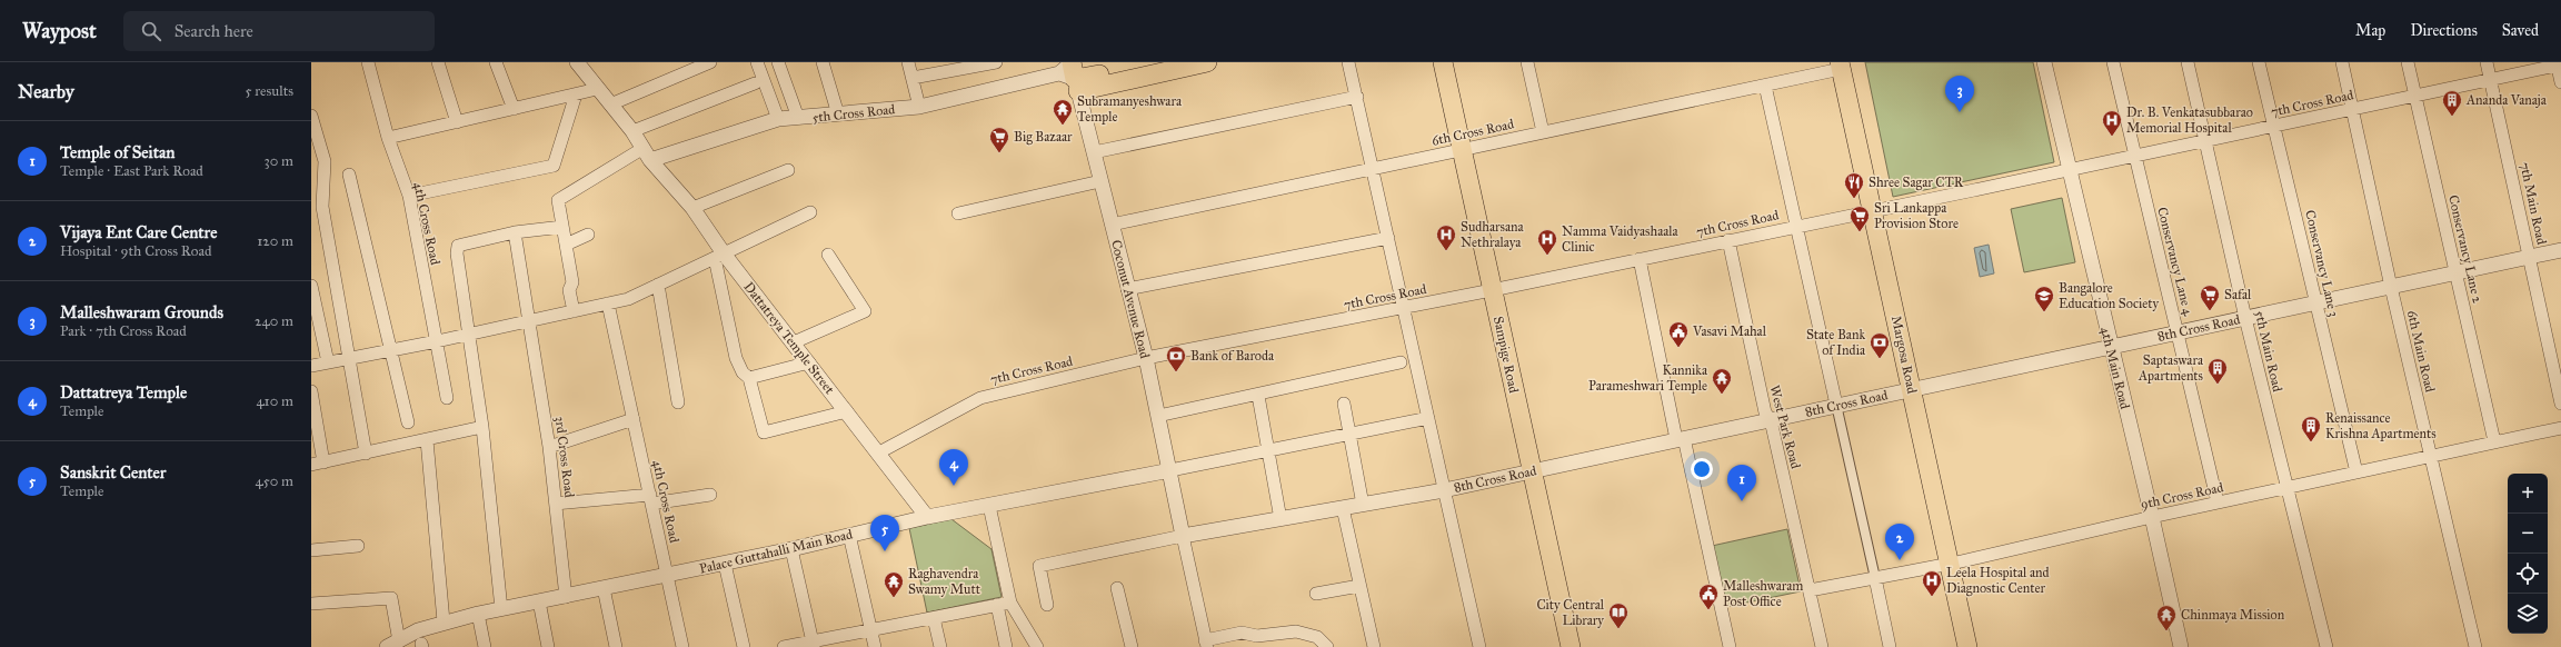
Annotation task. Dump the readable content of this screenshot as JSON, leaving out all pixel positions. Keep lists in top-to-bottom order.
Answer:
{
  "streets": {
    "main road": ["5th Cross Road", "Sampige Road", "Margosa Road"],
    "street": [
      "7th Cross Road",
      "6th Cross Road",
      "7th Main Road",
      "4th Cross Road",
      "Conservancy Lane 2",
      "Conservancy Lane 4",
      "Conservancy Lane 3",
      "Coconut Avenue Road",
      "8th Cross Road",
      "Dattatreya Temple Street",
      "5th Main Road",
      "6th Main Road",
      "4th Main Road",
      "West Park Road",
      "3rd Cross Road",
      "9th Cross Road",
      "Palace Guttahalli Main Road"
    ]
  },
  "crossings": [
    ["7th Cross Road", "7th Main Road"],
    ["7th Cross Road", "Conservancy Lane 2"],
    ["7th Cross Road", "Conservancy Lane 4"],
    ["7th Cross Road", "Conservancy Lane 3"],
    ["7th Cross Road", "Coconut Avenue Road"],
    ["7th Cross Road", "Dattatreya Temple Street"],
    ["7th Cross Road", "5th Main Road"],
    ["7th Cross Road", "6th Main Road"],
    ["7th Cross Road", "Sampige Road"],
    ["7th Cross Road", "Margosa Road"],
    ["7th Cross Road", "4th Main Road"],
    ["7th Cross Road", "West Park Road"],
    ["5th Cross Road", "Coconut Avenue Road"],
    ["5th Cross Road", "Dattatreya Temple Street"],
    ["6th Cross Road", "Coconut Avenue Road"],
    ["6th Cross Road", "Sampige Road"],
    ["6th Cross Road", "Margosa Road"],
    ["7th Main Road", "8th Cross Road"],
    ["4th Cross Road", "Palace Guttahalli Main Road"],
    ["Conservancy Lane 2", "8th Cross Road"],
    ["Conservancy Lane 2", "9th Cross Road"],
    ["Conservancy Lane 4", "8th Cross Road"],
    ["Conservancy Lane 4", "9th Cross Road"],
    ["Conservancy Lane 3", "8th Cross Road"],
    ["Conservancy Lane 3", "9th Cross Road"],
    ["Coconut Avenue Road", "8th Cross Road"],
    ["Coconut Avenue Road", "Palace Guttahalli Main Road"],
    ["8th Cross Road", "5th Main Road"],
    ["8th Cross Road", "6th Main Road"],
    ["8th Cross Road", "Sampige Road"],
    ["8th Cross Road", "Margosa Road"],
    ["8th Cross Road", "4th Main Road"],
    ["8th Cross Road", "West Park Road"],
    ["Dattatreya Temple Street", "Palace Guttahalli Main Road"],
    ["5th Main Road", "9th Cross Road"],
    ["6th Main Road", "9th Cross Road"],
    ["Margosa Road", "9th Cross Road"],
    ["4th Main Road", "9th Cross Road"],
    ["West Park Road", "9th Cross Road"],
    ["3rd Cross Road", "Palace Guttahalli Main Road"]
  ],
  "places": {
    "building": ["Ananda Vanaja", "Saptaswara Apartments", "Renaissance Krishna Apartments"],
    "temple": [
      "Subramanyeshwara Temple",
      "Kannika Parameshwari Temple",
      "Raghavendra Swamy Mutt",
      "Chinmaya Mission"
    ],
    "hospital": [
      "Dr. B. Venkatasubbarao Memorial Hospital",
      "Sudharsana Nethralaya",
      "Namma Vaidyashaala Clinic",
      "Leela Hospital and Diagnostic Center"
    ],
    "supermarket": ["Big Bazaar", "Sri Lankappa Provision Store", "Safal"],
    "restaurant": ["Shree Sagar CTR"],
    "school or university": ["Bangalore Education Society"],
    "public building": ["Vasavi Mahal", "Malleshwaram Post Office"],
    "bank": ["State Bank of India", "Bank of Baroda"],
    "library": ["City Central Library"]
  },
  "page": {
    "header": "Waypost",
    "search": "Search here",
    "nav": ["Map", "Directions", "Saved"],
    "heading": ["Nearby", "5 results"],
    "pins": [
      "3",
      "4",
      "1",
      "5",
      "2"
    ],
    "list": [
      {
        "mark": "1",
        "name": "Temple of Seitan",
        "note": "Temple · East Park Road",
        "value": "30 m"
      },
      {
        "mark": "2",
        "name": "Vijaya Ent Care Centre",
        "note": "Hospital · 9th Cross Road",
        "value": "120 m"
      },
      {
        "mark": "3",
        "name": "Malleshwaram Grounds",
        "note": "Park · 7th Cross Road",
        "value": "240 m"
      },
      {
        "mark": "4",
        "name": "Dattatreya Temple",
        "note": "Temple",
        "value": "410 m"
      },
      {
        "mark": "5",
        "name": "Sanskrit Center",
        "note": "Temple",
        "value": "450 m"
      }
    ],
    "map_buttons": ["+", "−"]
  }
}
